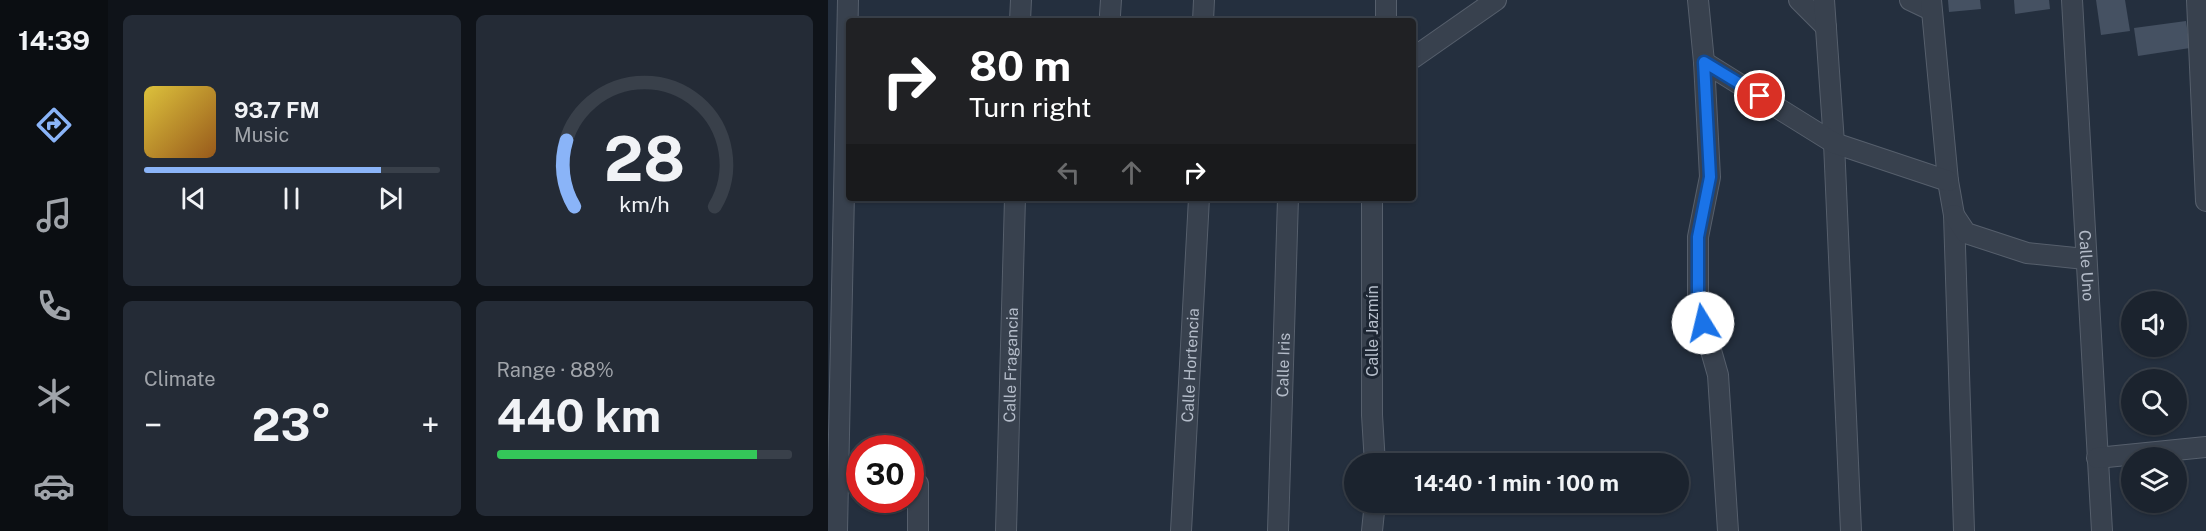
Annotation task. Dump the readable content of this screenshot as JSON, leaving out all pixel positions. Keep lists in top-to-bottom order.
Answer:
{
  "streets": {
    "street": [
      "Calle Uno",
      "Calle Jazmín",
      "Calle Fragancia",
      "Calle Hortencia",
      "Calle Iris"
    ]
  },
  "page": {
    "tabs": "14:39",
    "turn": ["80 m", "Turn right"],
    "song": ["93.7 FM", "Music"],
    "tile": [
      "Climate",
      ["Range · 88%", "440 km"]
    ],
    "heat": ["−", "23°", "+"],
    "limit": "30",
    "trip": "14:40 · 1 min · 100 m",
    "gauge": ["28", "km/h"]
  }
}
